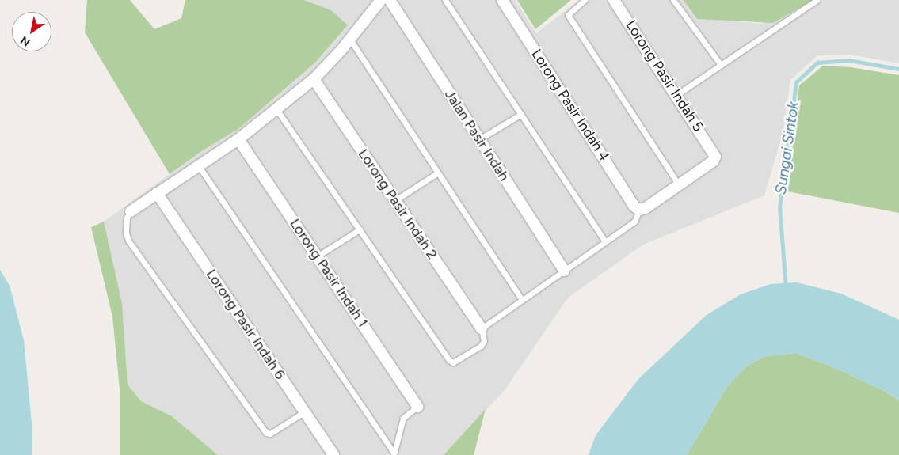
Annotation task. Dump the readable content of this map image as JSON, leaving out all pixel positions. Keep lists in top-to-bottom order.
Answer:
{
  "streets": {
    "street": [
      "Lorong Pasir Indah 5",
      "Lorong Pasir Indah 4",
      "Jalan Pasir Indah",
      "Lorong Pasir Indah 2",
      "Lorong Pasir Indah 1",
      "Lorong Pasir Indah 6"
    ]
  },
  "water": ["Sungai Sintok"],
  "north": "bottom left"
}
